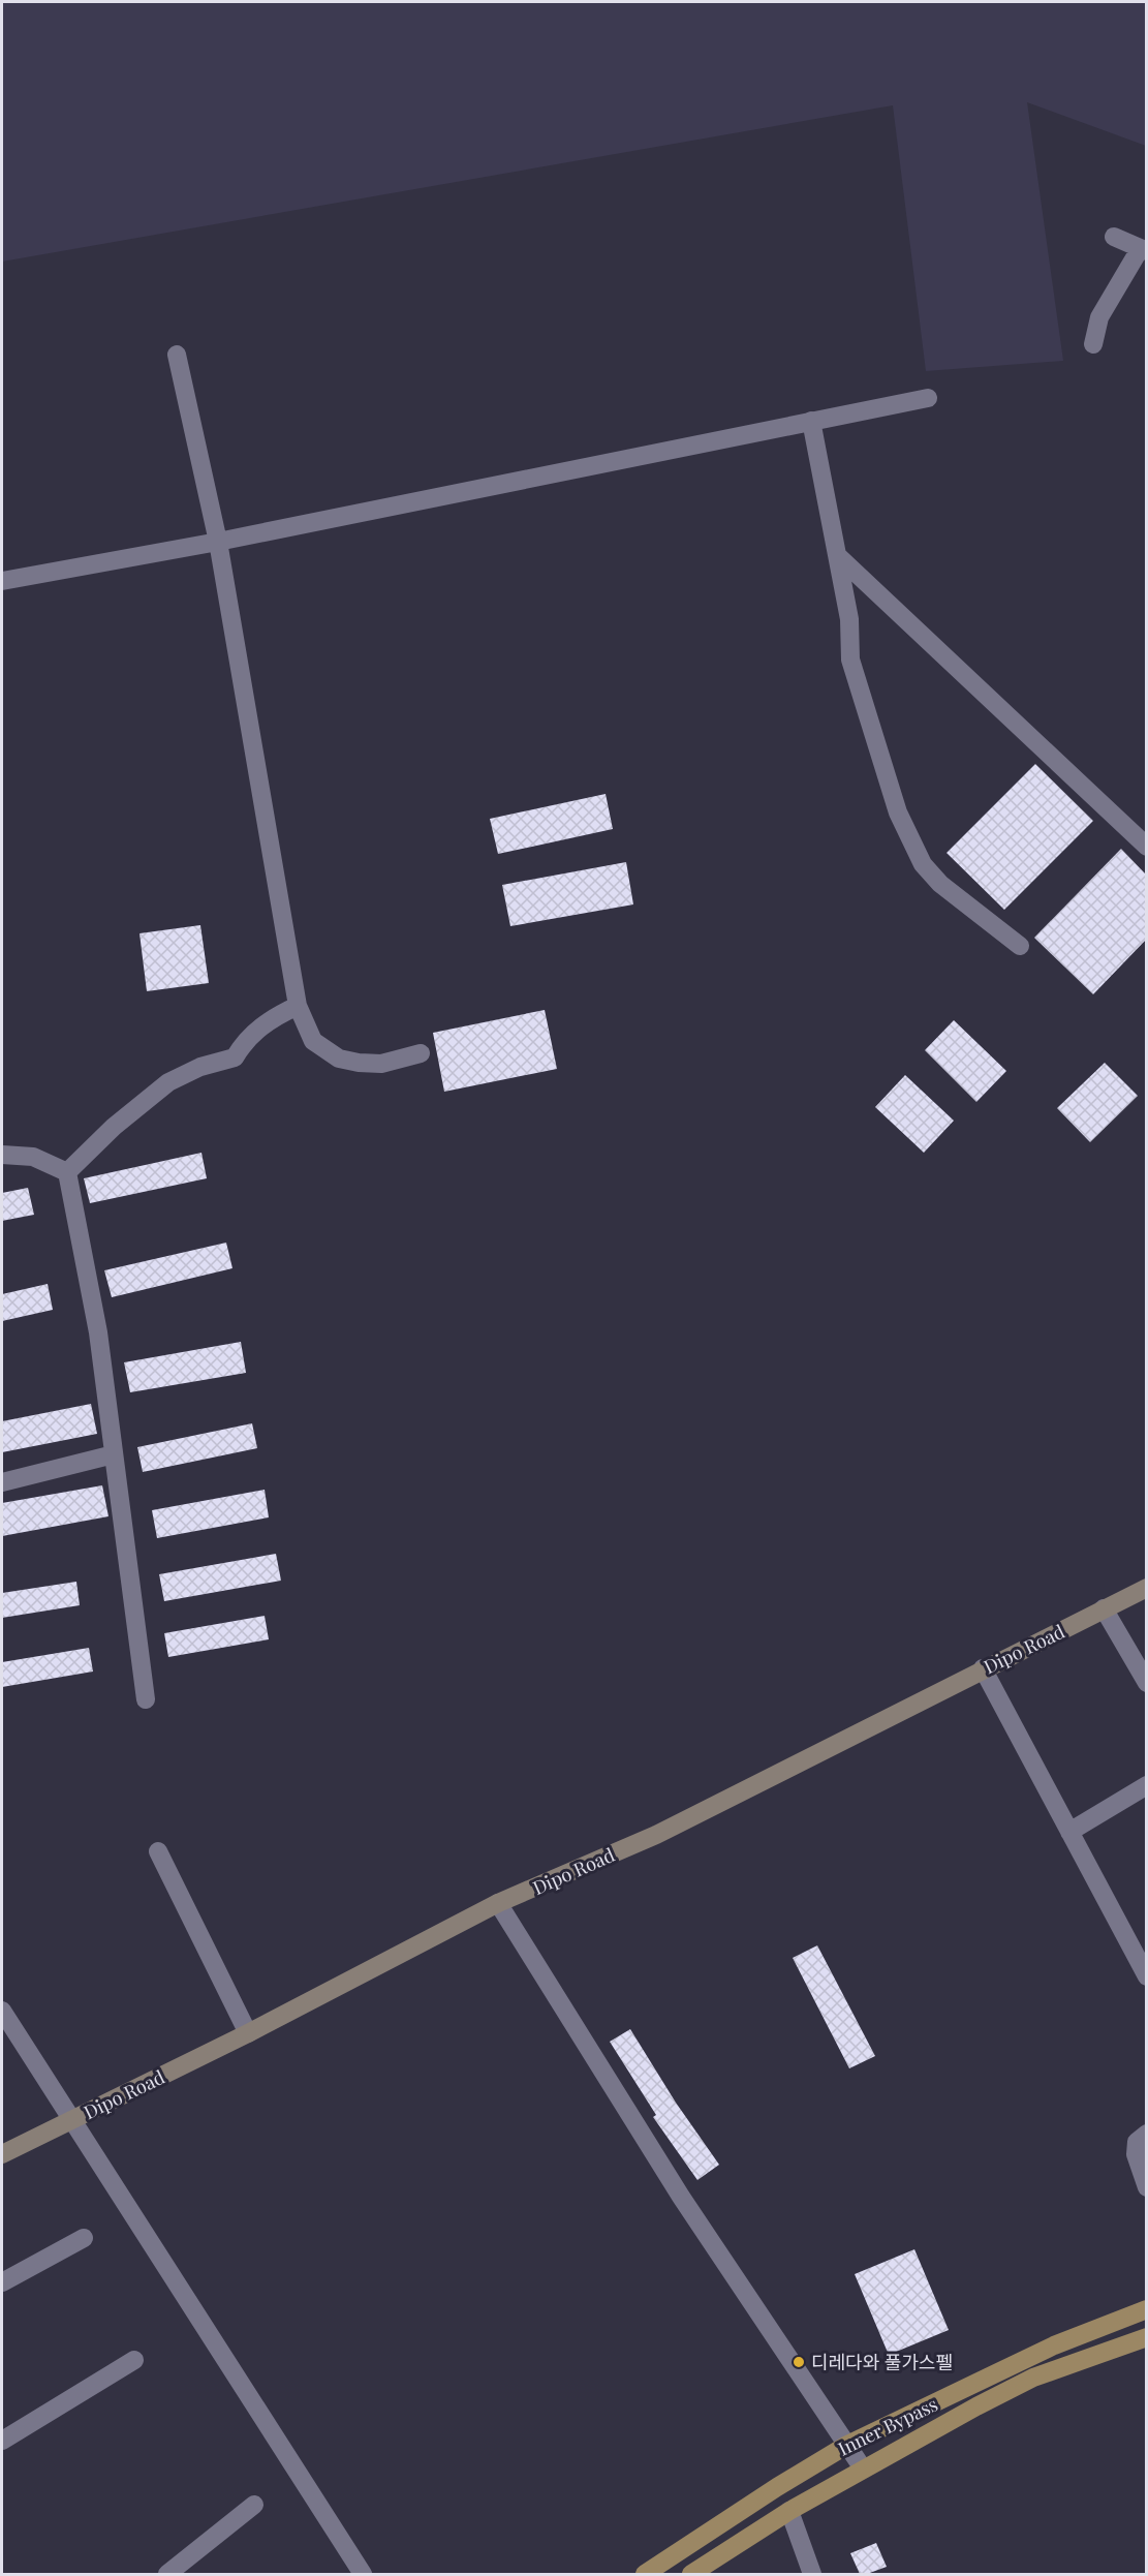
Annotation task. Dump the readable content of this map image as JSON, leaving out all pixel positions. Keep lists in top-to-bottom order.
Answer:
{
  "streets": {
    "main road": ["Dipo Road", "Inner Bypass"]
  },
  "places": ["디레다와 풀가스펠"]
}
